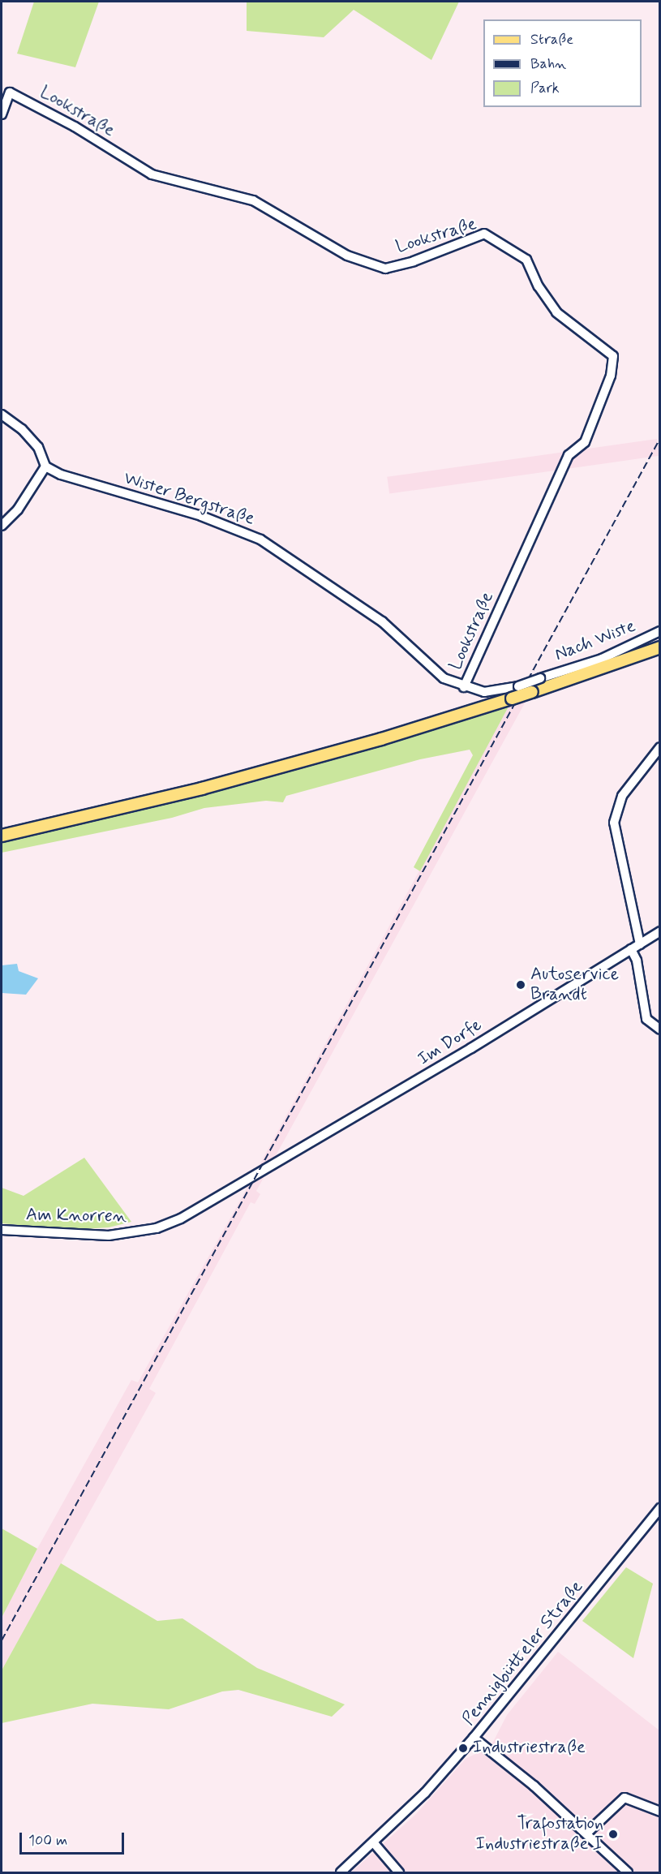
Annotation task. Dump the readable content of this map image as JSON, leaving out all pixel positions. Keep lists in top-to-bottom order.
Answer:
{
  "streets": {
    "street": [
      "Lookstraße",
      "Wister Bergstraße",
      "Nach Wiste",
      "Im Dorfe",
      "Am Knorren",
      "Pennigbütteler Straße"
    ]
  },
  "crossings": [
    ["Lookstraße", "Wister Bergstraße"],
    ["Wister Bergstraße", "Nach Wiste"],
    ["Im Dorfe", "Am Knorren"]
  ],
  "places": ["Autoservice Brandt", "Industriestraße", "Trafostation Industriestraße I"],
  "legend": ["Straße", "Bahn", "Park"],
  "scale_bar": "100 m"
}
